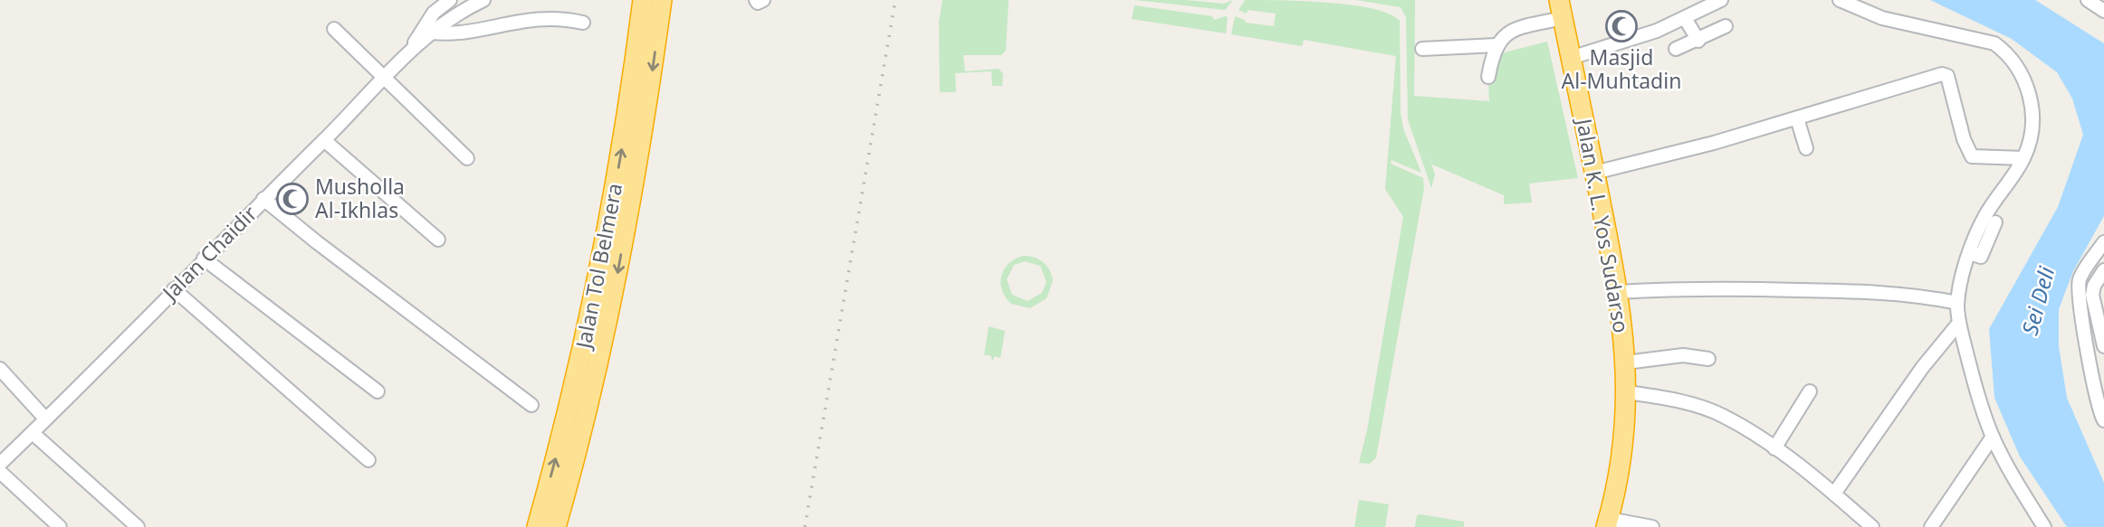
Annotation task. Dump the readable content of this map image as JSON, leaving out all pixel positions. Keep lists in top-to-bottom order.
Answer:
{
  "streets": {
    "highway": ["Jalan K. L. Yos Sudarso", "Jalan Tol Belmera"],
    "street": ["Jalan Chaidir"]
  },
  "water": ["Sei Deli"],
  "places": {
    "mosque": ["Masjid Al-Muhtadin", "Musholla Al-Ikhlas"]
  }
}
